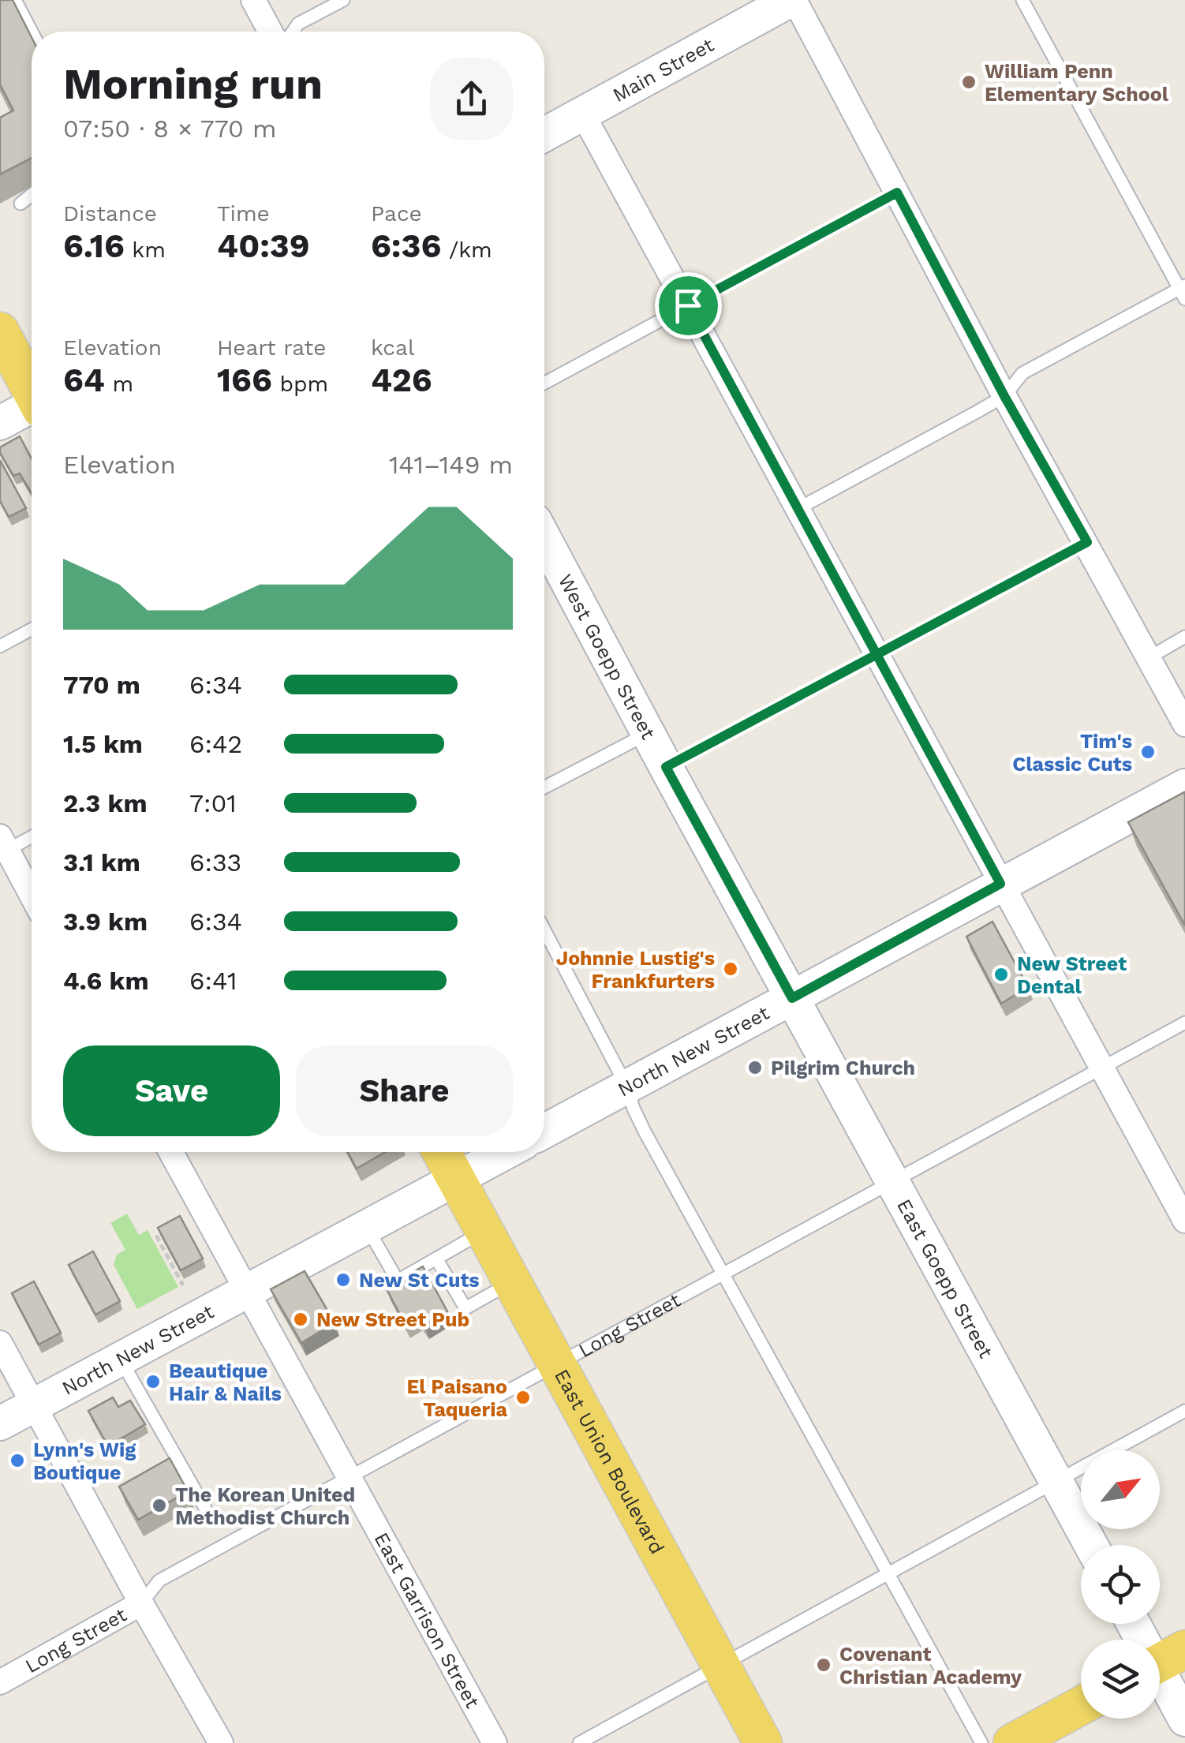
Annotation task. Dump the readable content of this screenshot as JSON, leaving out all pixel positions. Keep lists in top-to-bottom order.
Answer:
{
  "streets": {
    "main road": ["East Union Boulevard"],
    "street": [
      "Main Street",
      "West Goepp Street",
      "North New Street",
      "East Goepp Street",
      "Long Street",
      "East Garrison Street"
    ]
  },
  "crossings": [
    ["West Goepp Street", "North New Street"],
    ["West Goepp Street", "East Goepp Street"],
    ["North New Street", "East Goepp Street"],
    ["North New Street", "East Union Boulevard"],
    ["North New Street", "East Garrison Street"],
    ["East Goepp Street", "Long Street"],
    ["Long Street", "East Union Boulevard"],
    ["Long Street", "East Garrison Street"]
  ],
  "places": [
    "William Penn Elementary School",
    "Tim's Classic Cuts",
    "Johnnie Lustig's Frankfurters",
    "New Street Dental",
    "Pilgrim Church",
    "New St Cuts",
    "New Street Pub",
    "Beautique Hair & Nails",
    "El Paisano Taqueria",
    "Lynn's Wig Boutique",
    "The Korean United Methodist Church",
    "Covenant Christian Academy"
  ],
  "north": "top right",
  "page": {
    "heading": ["Morning run", "07:50 · 8 × 770 m"],
    "stats": [
      ["Distance", "6.16 km"],
      ["Time", "40:39"],
      ["Pace", "6:36 /km"],
      ["Elevation", "64 m"],
      ["Heart rate", "166 bpm"],
      ["kcal", "426"]
    ],
    "chart": ["Elevation", "141–149 m"],
    "list": [
      {
        "name": "770 m",
        "note": "6:34"
      },
      {
        "name": "1.5 km",
        "note": "6:42"
      },
      {
        "name": "2.3 km",
        "note": "7:01"
      },
      {
        "name": "3.1 km",
        "note": "6:33"
      },
      {
        "name": "3.9 km",
        "note": "6:34"
      },
      {
        "name": "4.6 km",
        "note": "6:41"
      }
    ],
    "buttons": ["Save", "Share"]
  }
}
